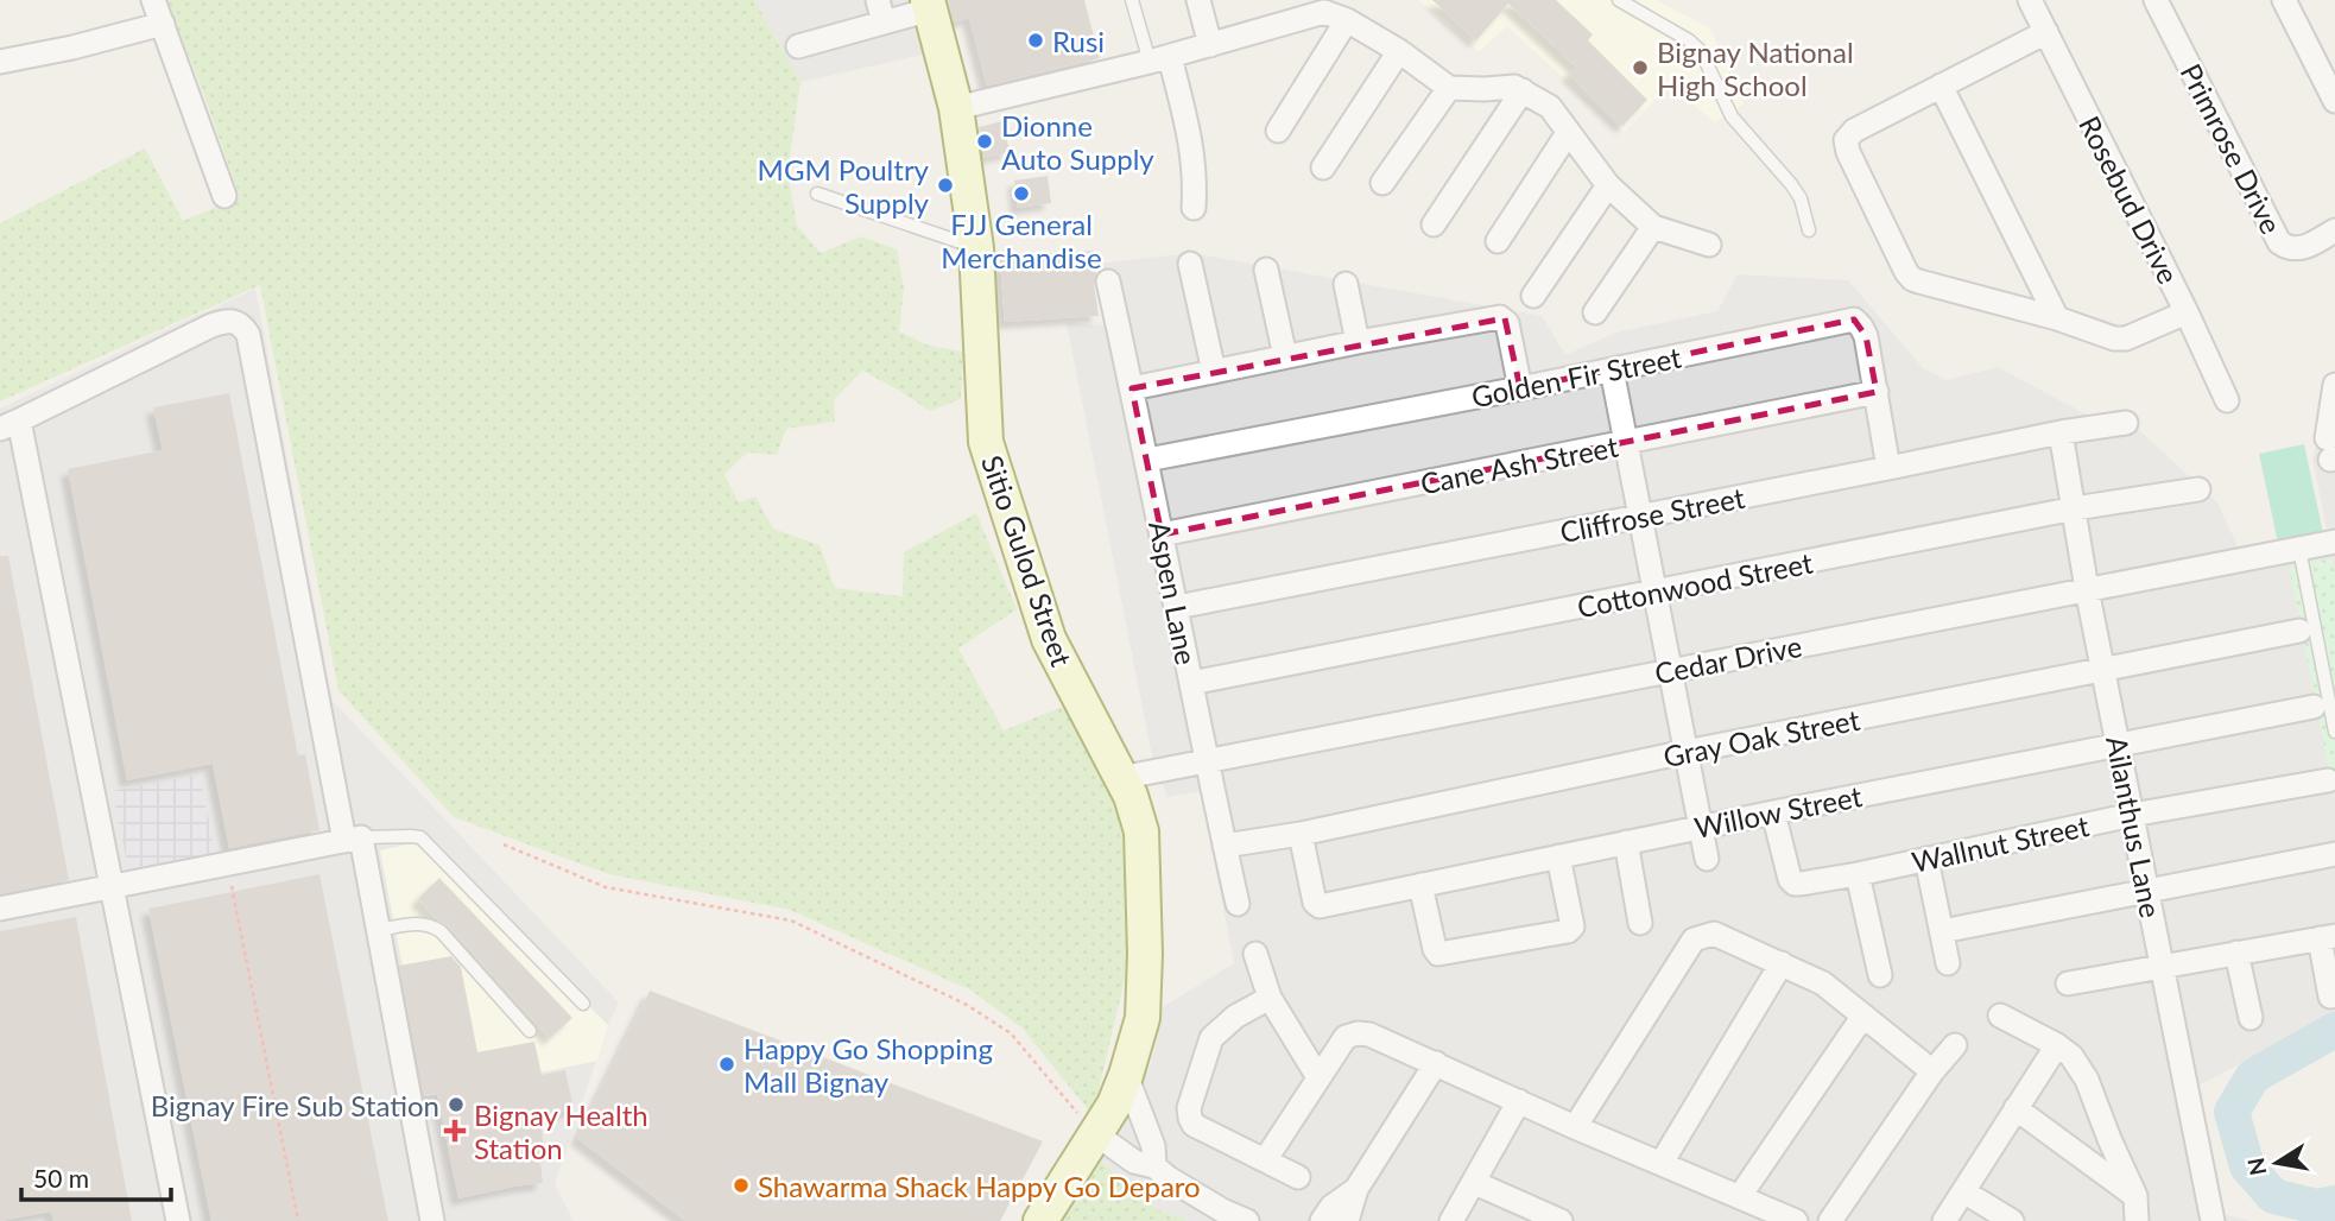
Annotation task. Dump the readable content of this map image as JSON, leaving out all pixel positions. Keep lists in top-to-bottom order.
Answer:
{
  "streets": {
    "main road": ["Sitio Gulod Street"],
    "street": [
      "Primrose Drive",
      "Rosebud Drive",
      "Golden Fir Street",
      "Cane Ash Street",
      "Cliffrose Street",
      "Cottonwood Street",
      "Aspen Lane",
      "Cedar Drive",
      "Gray Oak Street",
      "Willow Street",
      "Ailanthus Lane",
      "Wallnut Street"
    ]
  },
  "crossings": [
    ["Golden Fir Street", "Cane Ash Street"],
    ["Golden Fir Street", "Cliffrose Street"],
    ["Golden Fir Street", "Aspen Lane"],
    ["Cane Ash Street", "Aspen Lane"],
    ["Cliffrose Street", "Aspen Lane"],
    ["Cliffrose Street", "Ailanthus Lane"],
    ["Sitio Gulod Street", "Cedar Drive"],
    ["Cottonwood Street", "Aspen Lane"],
    ["Cottonwood Street", "Ailanthus Lane"],
    ["Aspen Lane", "Cedar Drive"],
    ["Aspen Lane", "Gray Oak Street"],
    ["Cedar Drive", "Ailanthus Lane"],
    ["Gray Oak Street", "Willow Street"],
    ["Gray Oak Street", "Ailanthus Lane"],
    ["Willow Street", "Ailanthus Lane"],
    ["Willow Street", "Wallnut Street"],
    ["Ailanthus Lane", "Wallnut Street"]
  ],
  "places": {
    "other": [
      "Rusi",
      "Bignay National High School",
      "Dionne Auto Supply",
      "MGM Poultry Supply",
      "FJJ General Merchandise",
      "Happy Go Shopping Mall Bignay",
      "Bignay Fire Sub Station",
      "Shawarma Shack Happy Go Deparo"
    ],
    "health": ["Bignay Health Station"]
  },
  "scale_bar": "50 m",
  "north": "left"
}
